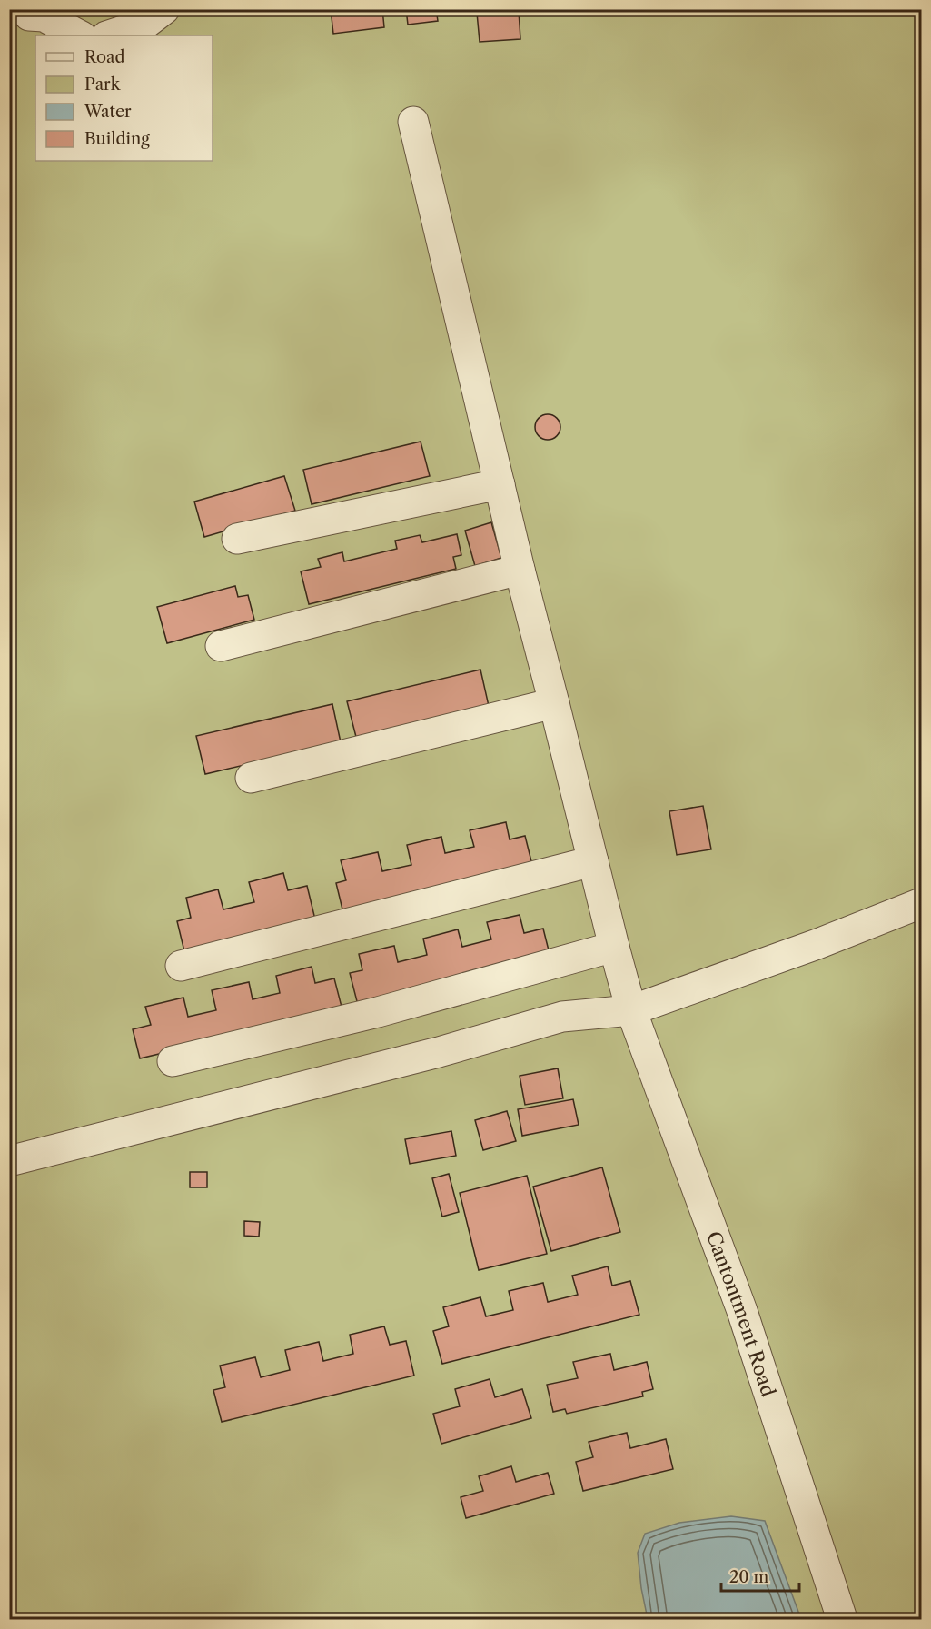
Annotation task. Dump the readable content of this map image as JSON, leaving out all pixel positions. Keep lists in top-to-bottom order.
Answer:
{
  "streets": {
    "street": ["Cantontment Road"]
  },
  "legend": [
    "Road",
    "Park",
    "Water",
    "Building"
  ],
  "scale_bar": "20 m"
}
